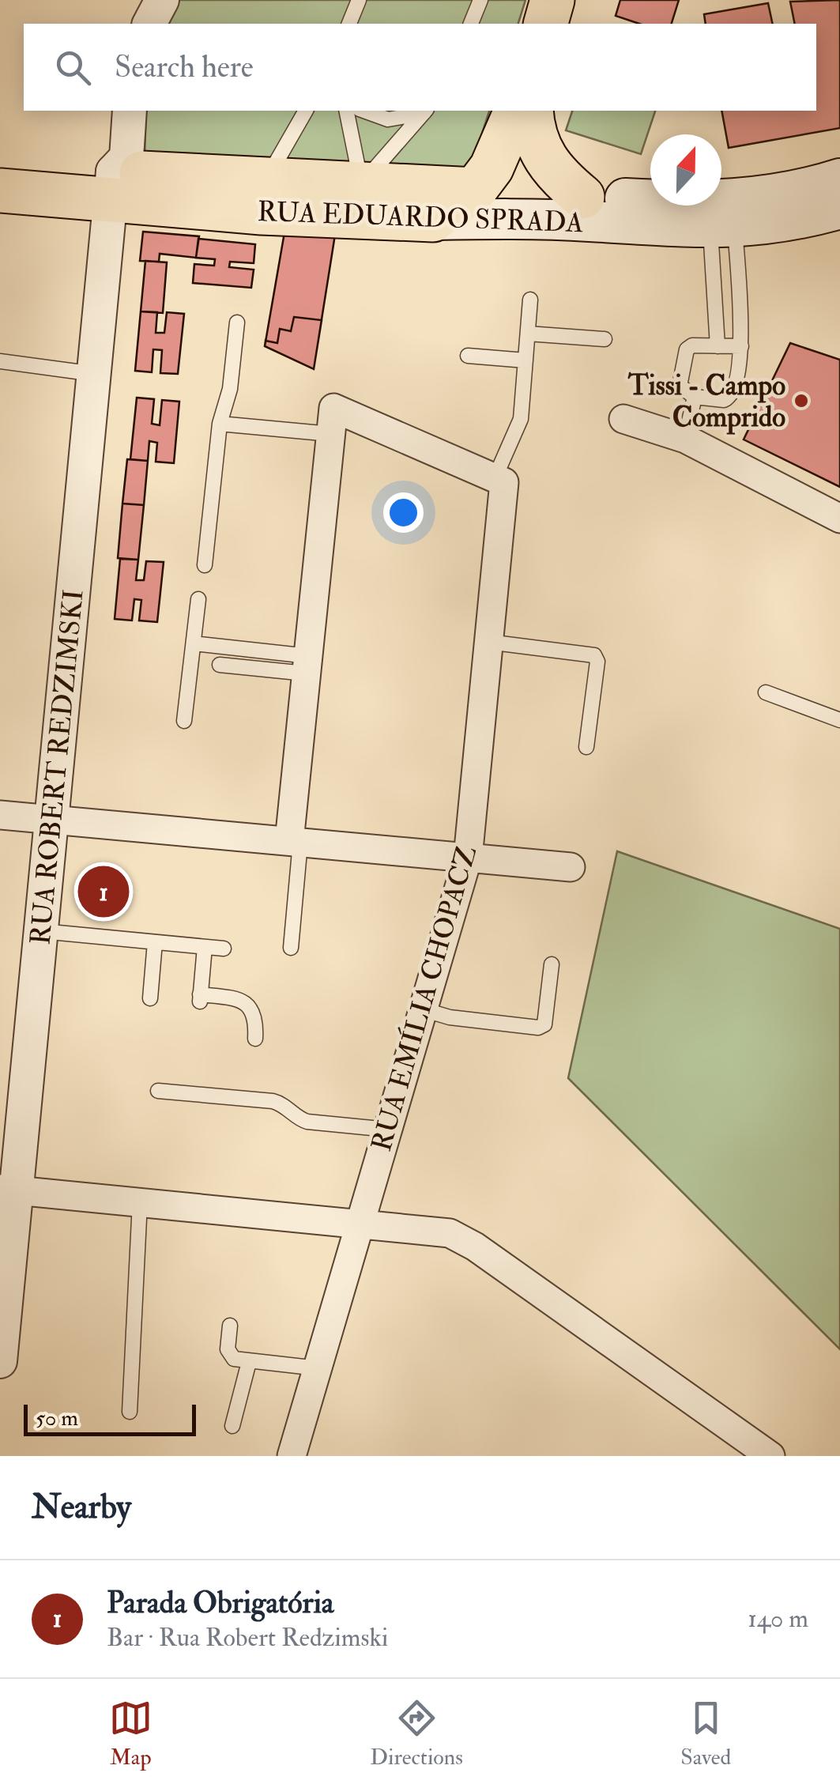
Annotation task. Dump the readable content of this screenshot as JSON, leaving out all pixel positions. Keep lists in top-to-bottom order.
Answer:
{
  "streets": {
    "main road": ["RUA EDUARDO SPRADA"],
    "street": ["RUA ROBERT REDZIMSKI", "RUA EMÍLIA CHOPACZ"]
  },
  "crossings": [
    ["RUA EDUARDO SPRADA", "RUA ROBERT REDZIMSKI"]
  ],
  "places": ["Tissi - Campo Comprido"],
  "scale_bar": "50 m",
  "north": "top",
  "page": {
    "search": "Search here",
    "pins": "1",
    "scale": "50 m",
    "heading": "Nearby",
    "list": [
      {
        "mark": "1",
        "name": "Parada Obrigatória",
        "note": "Bar · Rua Robert Redzimski",
        "value": "140 m"
      }
    ],
    "nav": ["Map", "Directions", "Saved"]
  }
}
